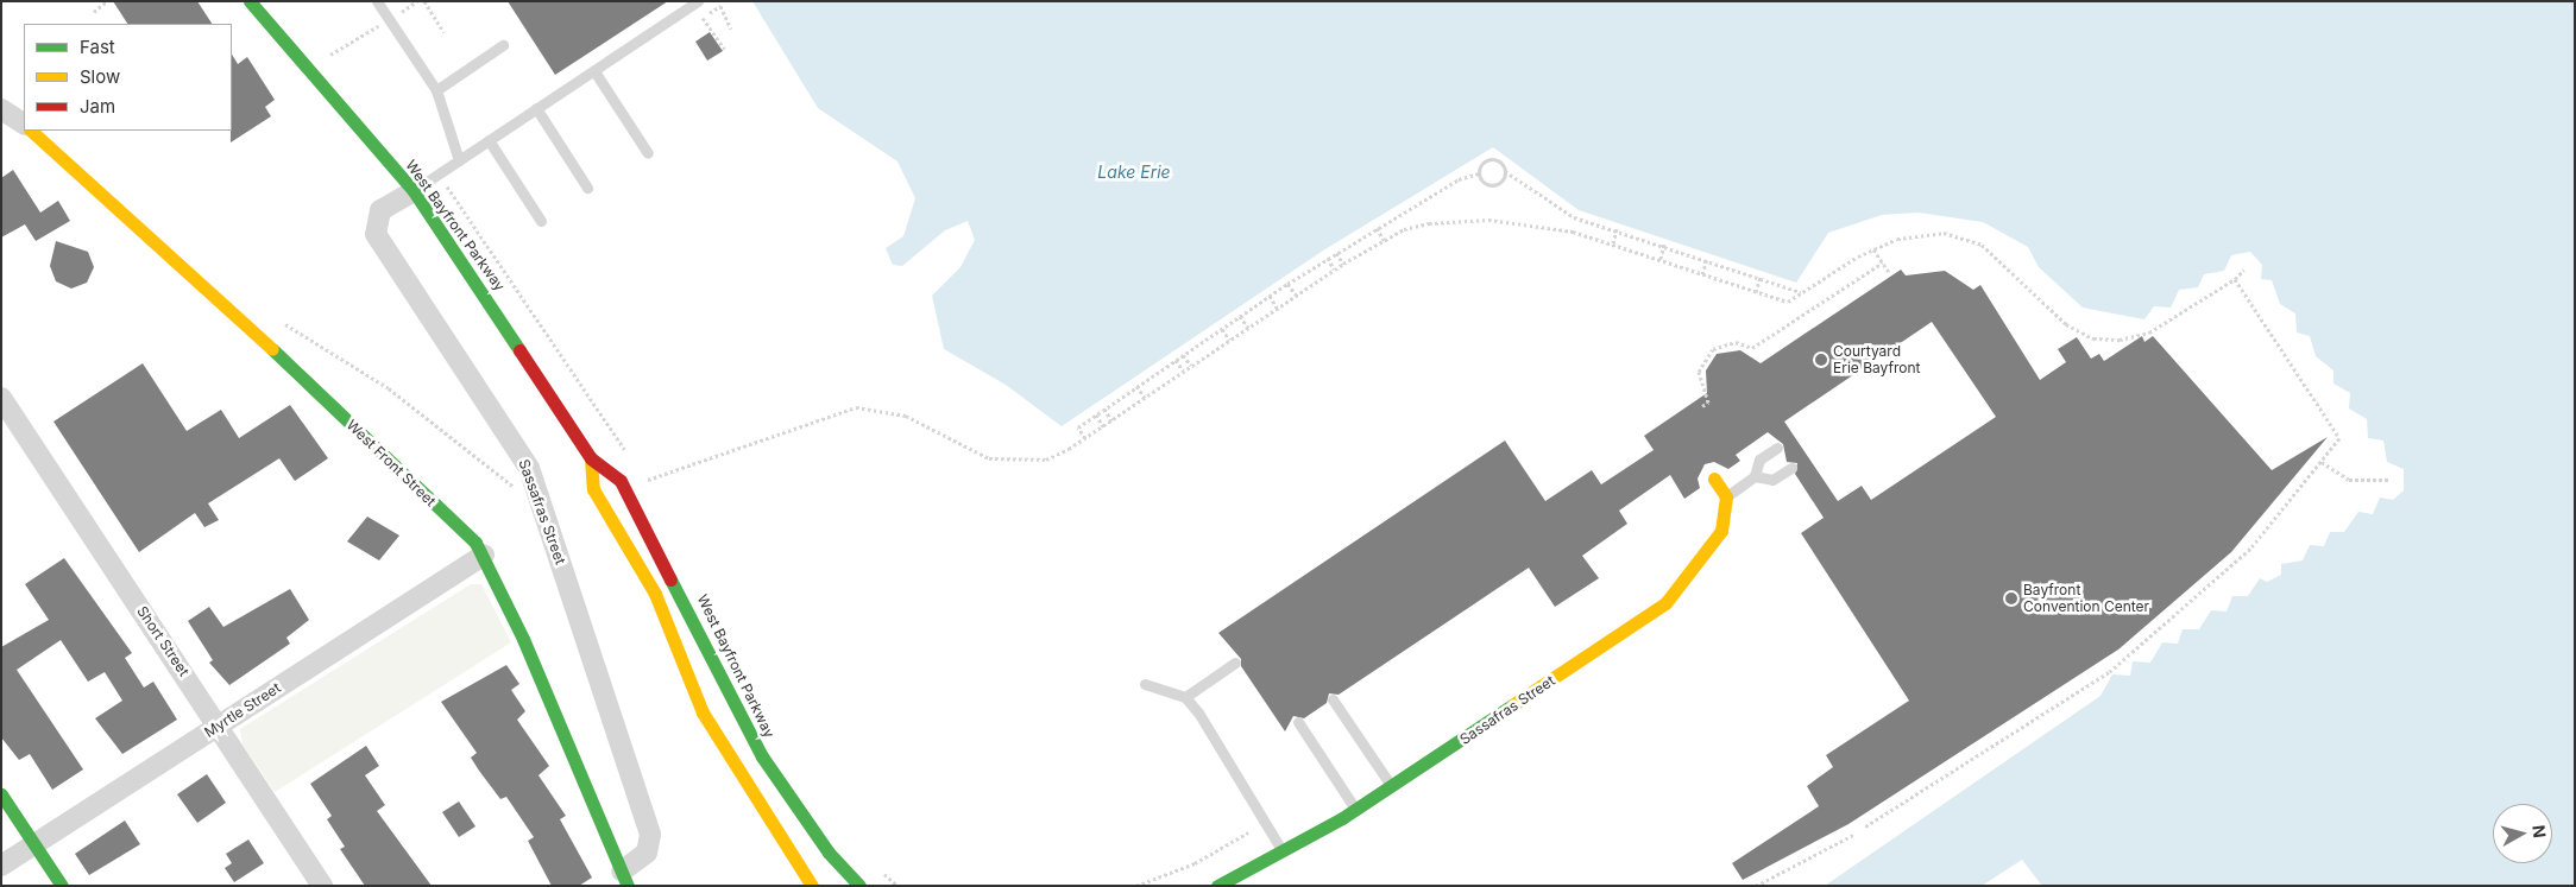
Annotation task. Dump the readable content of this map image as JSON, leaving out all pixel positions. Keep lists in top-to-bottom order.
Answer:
{
  "streets": {
    "main road": ["West Bayfront Parkway", "West Front Street", "Sassafras Street"],
    "street": ["Short Street", "Myrtle Street"]
  },
  "crossings": [
    ["West Bayfront Parkway", "Sassafras Street"],
    ["West Front Street", "Sassafras Street"],
    ["West Front Street", "Myrtle Street"],
    ["Short Street", "Myrtle Street"]
  ],
  "water": ["Lake Erie"],
  "places": ["Courtyard Erie Bayfront", "Bayfront Convention Center"],
  "legend": ["Fast", "Slow", "Jam"],
  "north": "right"
}
